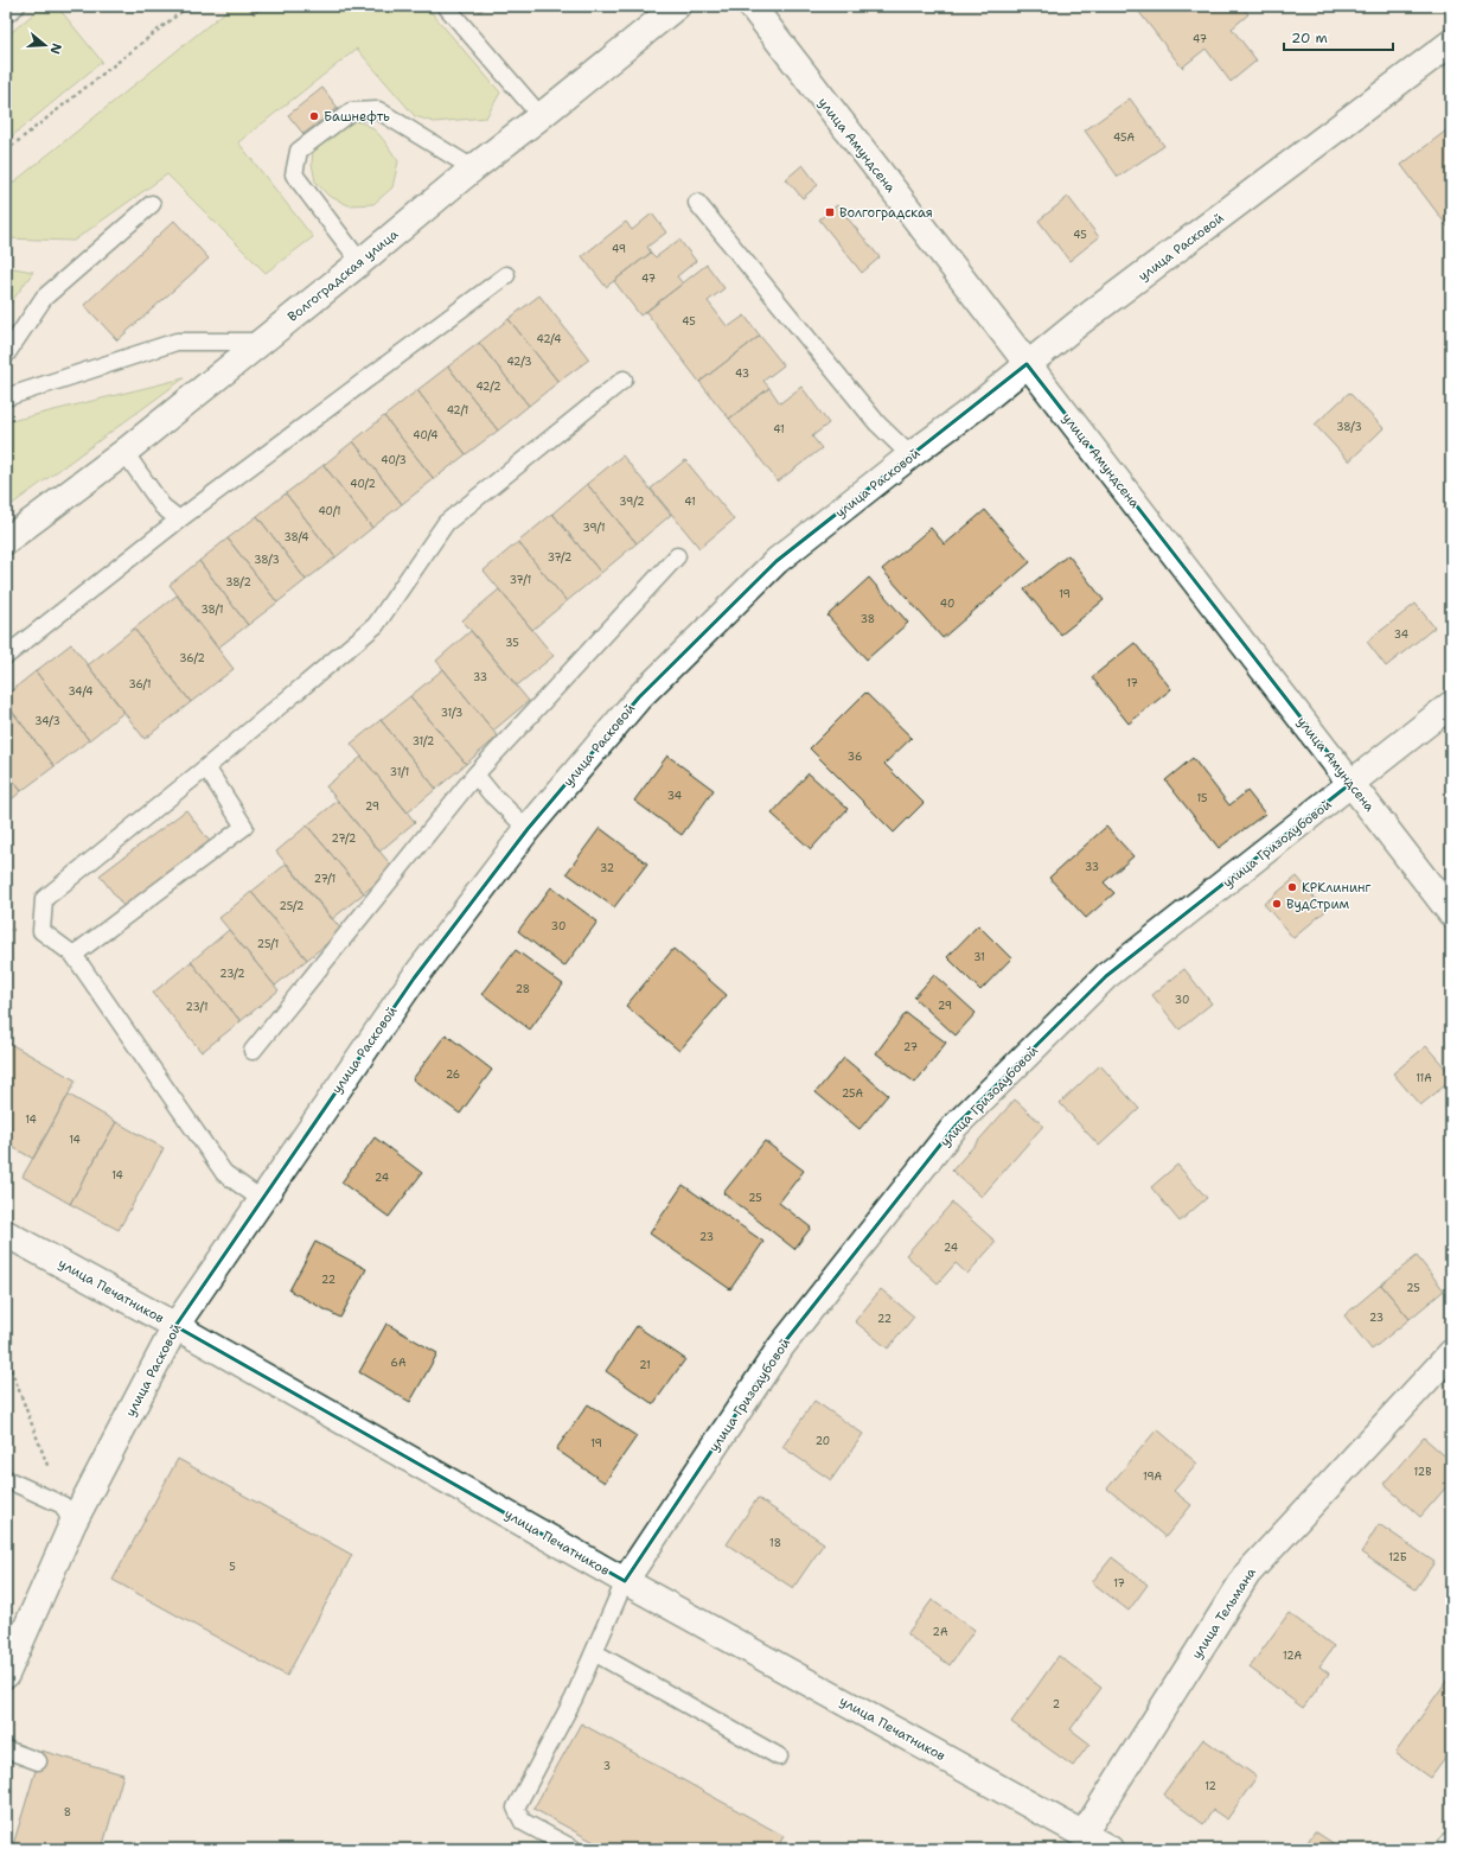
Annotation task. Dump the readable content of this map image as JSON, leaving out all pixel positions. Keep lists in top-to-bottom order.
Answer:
{
  "streets": {
    "street": [
      "улица Амундсена",
      "улица Расковой",
      "Волгоградская улица",
      "улица Гризодубовой",
      "улица Печатников",
      "улица Тельмана"
    ]
  },
  "crossings": [
    ["улица Амундсена", "улица Расковой"],
    ["улица Амундсена", "улица Гризодубовой"],
    ["улица Расковой", "улица Печатников"],
    ["улица Гризодубовой", "улица Печатников"],
    ["улица Печатников", "улица Тельмана"]
  ],
  "places": {
    "other": ["Башнефть", "КРКлининг", "ВудСтрим"],
    "transit": ["Волгоградская"]
  },
  "house_numbers": [
    "47",
    "45А",
    "45",
    "49",
    "47",
    "45",
    "42/4",
    "42/3",
    "43",
    "42/2",
    "42/1",
    "38/3",
    "41",
    "40/4",
    "40/3",
    "40/2",
    "39/2",
    "41",
    "40/1",
    "39/1",
    "38/4",
    "37/2",
    "38/3",
    "37/1",
    "38/2",
    "19",
    "40",
    "38/1",
    "38",
    "34",
    "35",
    "36/2",
    "33",
    "17",
    "36/1",
    "34/4",
    "31/3",
    "34/3",
    "31/2",
    "36",
    "31/1",
    "34",
    "15",
    "29",
    "27/2",
    "33",
    "32",
    "27/1",
    "25/2",
    "30",
    "25/1",
    "31",
    "23/2",
    "28",
    "30",
    "29",
    "23/1",
    "27",
    "26",
    "11А",
    "25А",
    "14",
    "14",
    "14",
    "24",
    "25",
    "23",
    "24",
    "22",
    "25",
    "23",
    "22",
    "6А",
    "21",
    "20",
    "19",
    "12В",
    "19А",
    "18",
    "12Б",
    "5",
    "17",
    "2А",
    "12А",
    "2",
    "3",
    "12",
    "8"
  ],
  "scale_bar": "20 m",
  "north": "right"
}
